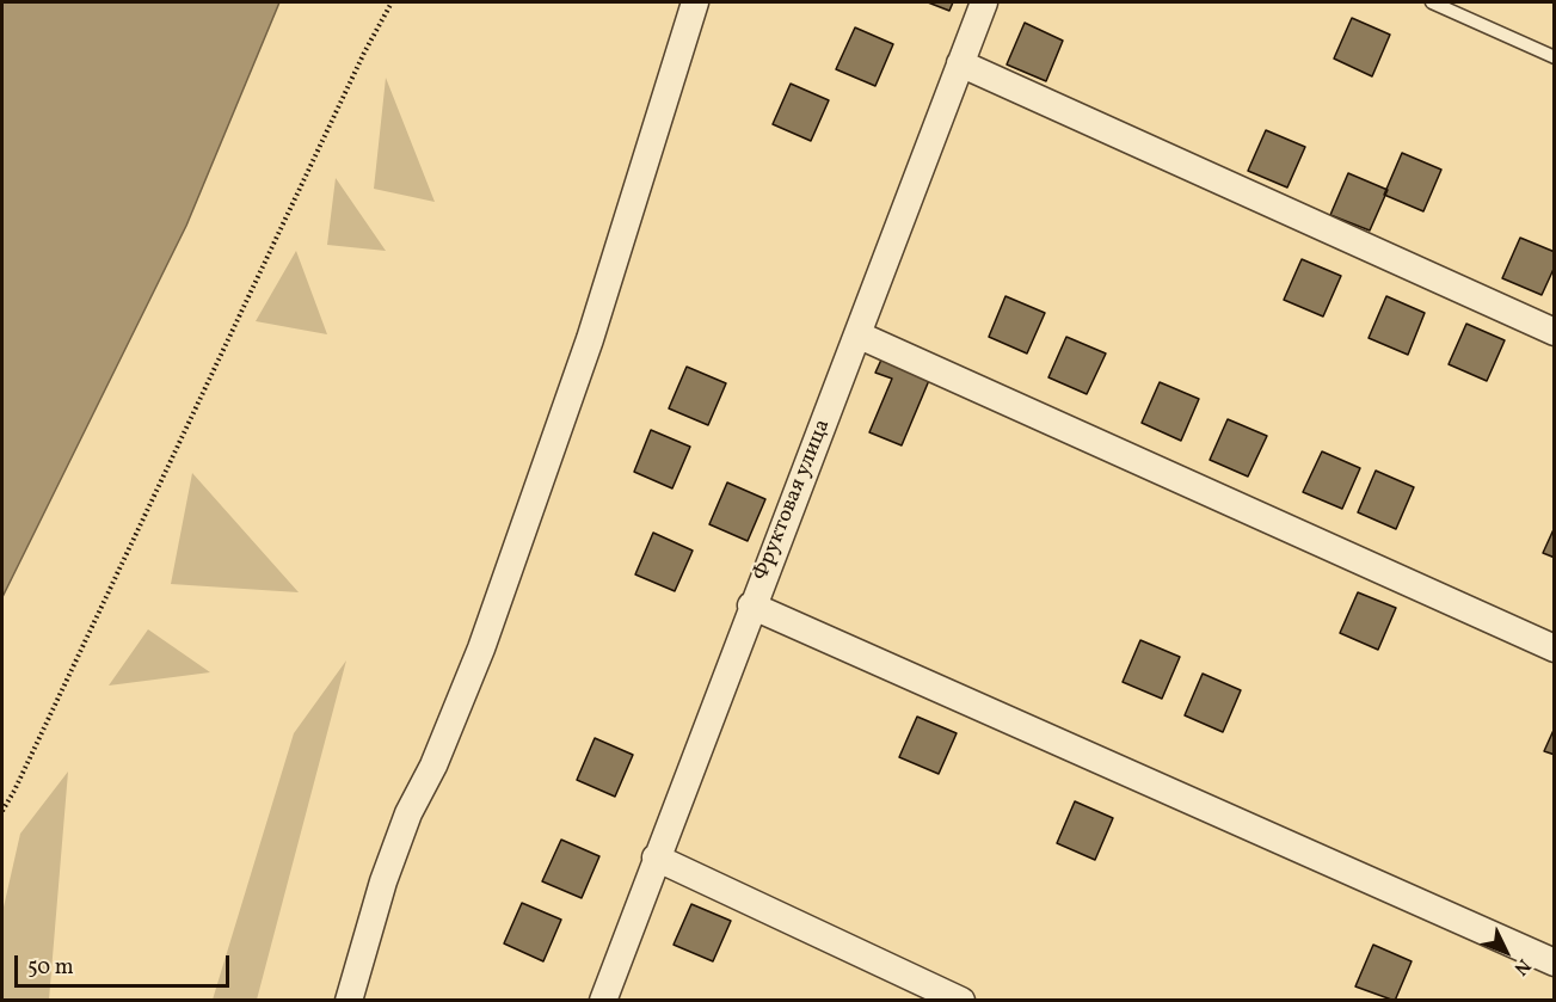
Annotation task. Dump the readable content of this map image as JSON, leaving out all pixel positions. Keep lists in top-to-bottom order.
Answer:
{
  "streets": {
    "street": ["Фруктовая улица"]
  },
  "scale_bar": "50 m",
  "north": "bottom right"
}
